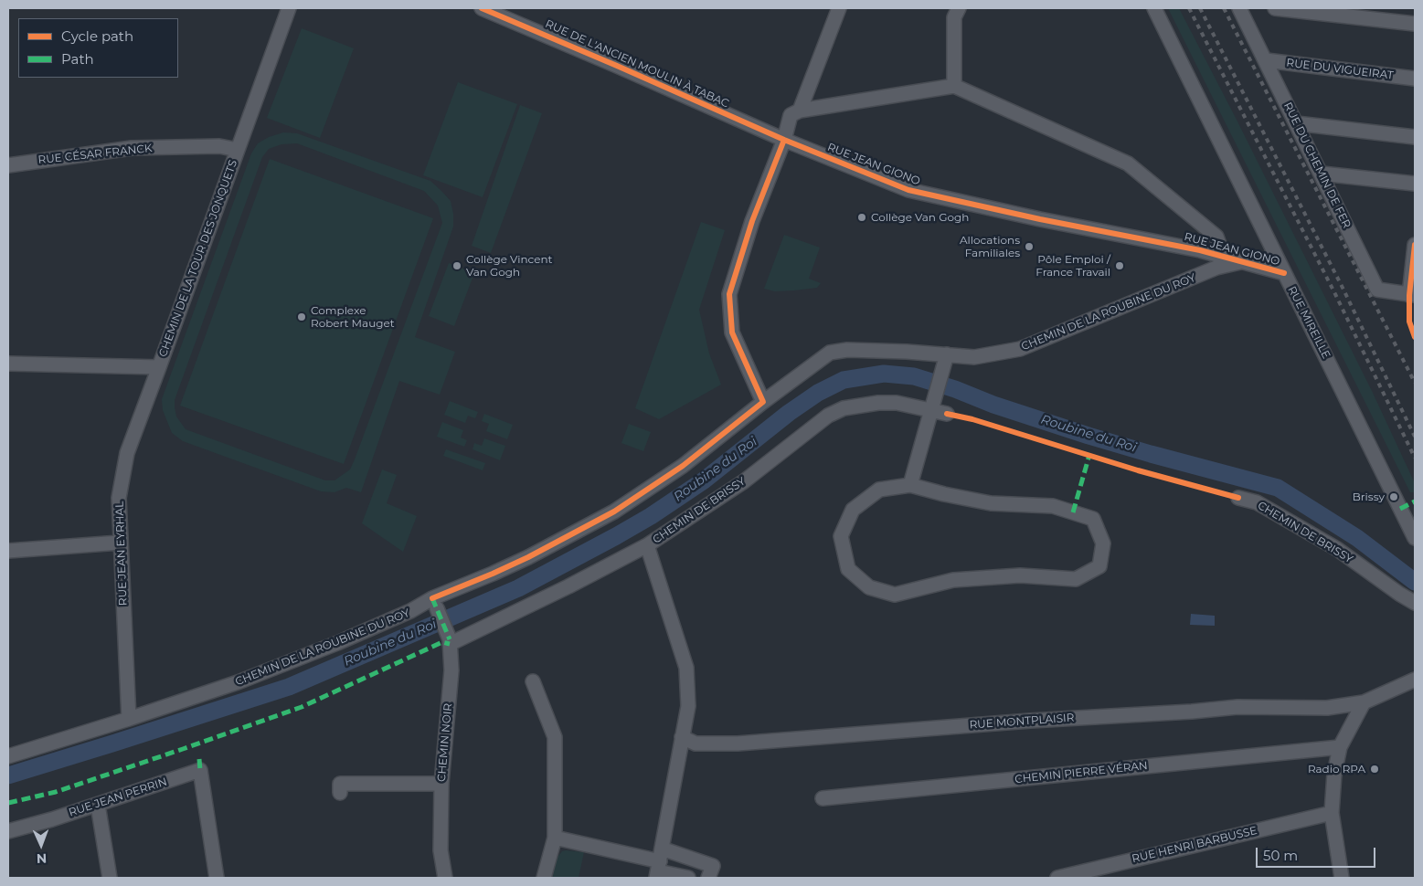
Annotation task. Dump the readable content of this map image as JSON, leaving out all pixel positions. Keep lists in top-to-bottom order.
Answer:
{
  "streets": {
    "street": [
      "RUE DE L'ANCIEN MOULIN À TABAC",
      "RUE DU VIGUEIRAT",
      "RUE CÉSAR FRANCK",
      "RUE JEAN GIONO",
      "RUE DU CHEMIN DE FER",
      "CHEMIN DE LA TOUR DES JONQUETS",
      "CHEMIN DE LA ROUBINE DU ROY",
      "RUE MIREILLE",
      "CHEMIN DE BRISSY",
      "RUE JEAN EYRHAL",
      "RUE MONTPLAISIR",
      "CHEMIN NOIR",
      "CHEMIN PIERRE VÉRAN",
      "RUE JEAN PERRIN",
      "RUE HENRI BARBUSSE"
    ]
  },
  "crossings": [
    ["RUE DE L'ANCIEN MOULIN À TABAC", "RUE JEAN GIONO"],
    ["RUE DU VIGUEIRAT", "RUE DU CHEMIN DE FER"],
    ["RUE CÉSAR FRANCK", "CHEMIN DE LA TOUR DES JONQUETS"],
    ["RUE JEAN GIONO", "CHEMIN DE LA ROUBINE DU ROY"],
    ["RUE JEAN GIONO", "RUE MIREILLE"],
    ["CHEMIN DE LA TOUR DES JONQUETS", "RUE JEAN EYRHAL"],
    ["CHEMIN DE LA ROUBINE DU ROY", "RUE JEAN EYRHAL"],
    ["CHEMIN DE BRISSY", "CHEMIN NOIR"]
  ],
  "water": ["Roubine du Roi"],
  "places": [
    "Collège Van Gogh",
    "Allocations Familiales",
    "Collège Vincent Van Gogh",
    "Pôle Emploi / France Travail",
    "Complexe Robert Mauget",
    "Brissy",
    "Radio RPA"
  ],
  "legend": ["Cycle path", "Path"],
  "scale_bar": "50 m",
  "north": "bottom"
}
